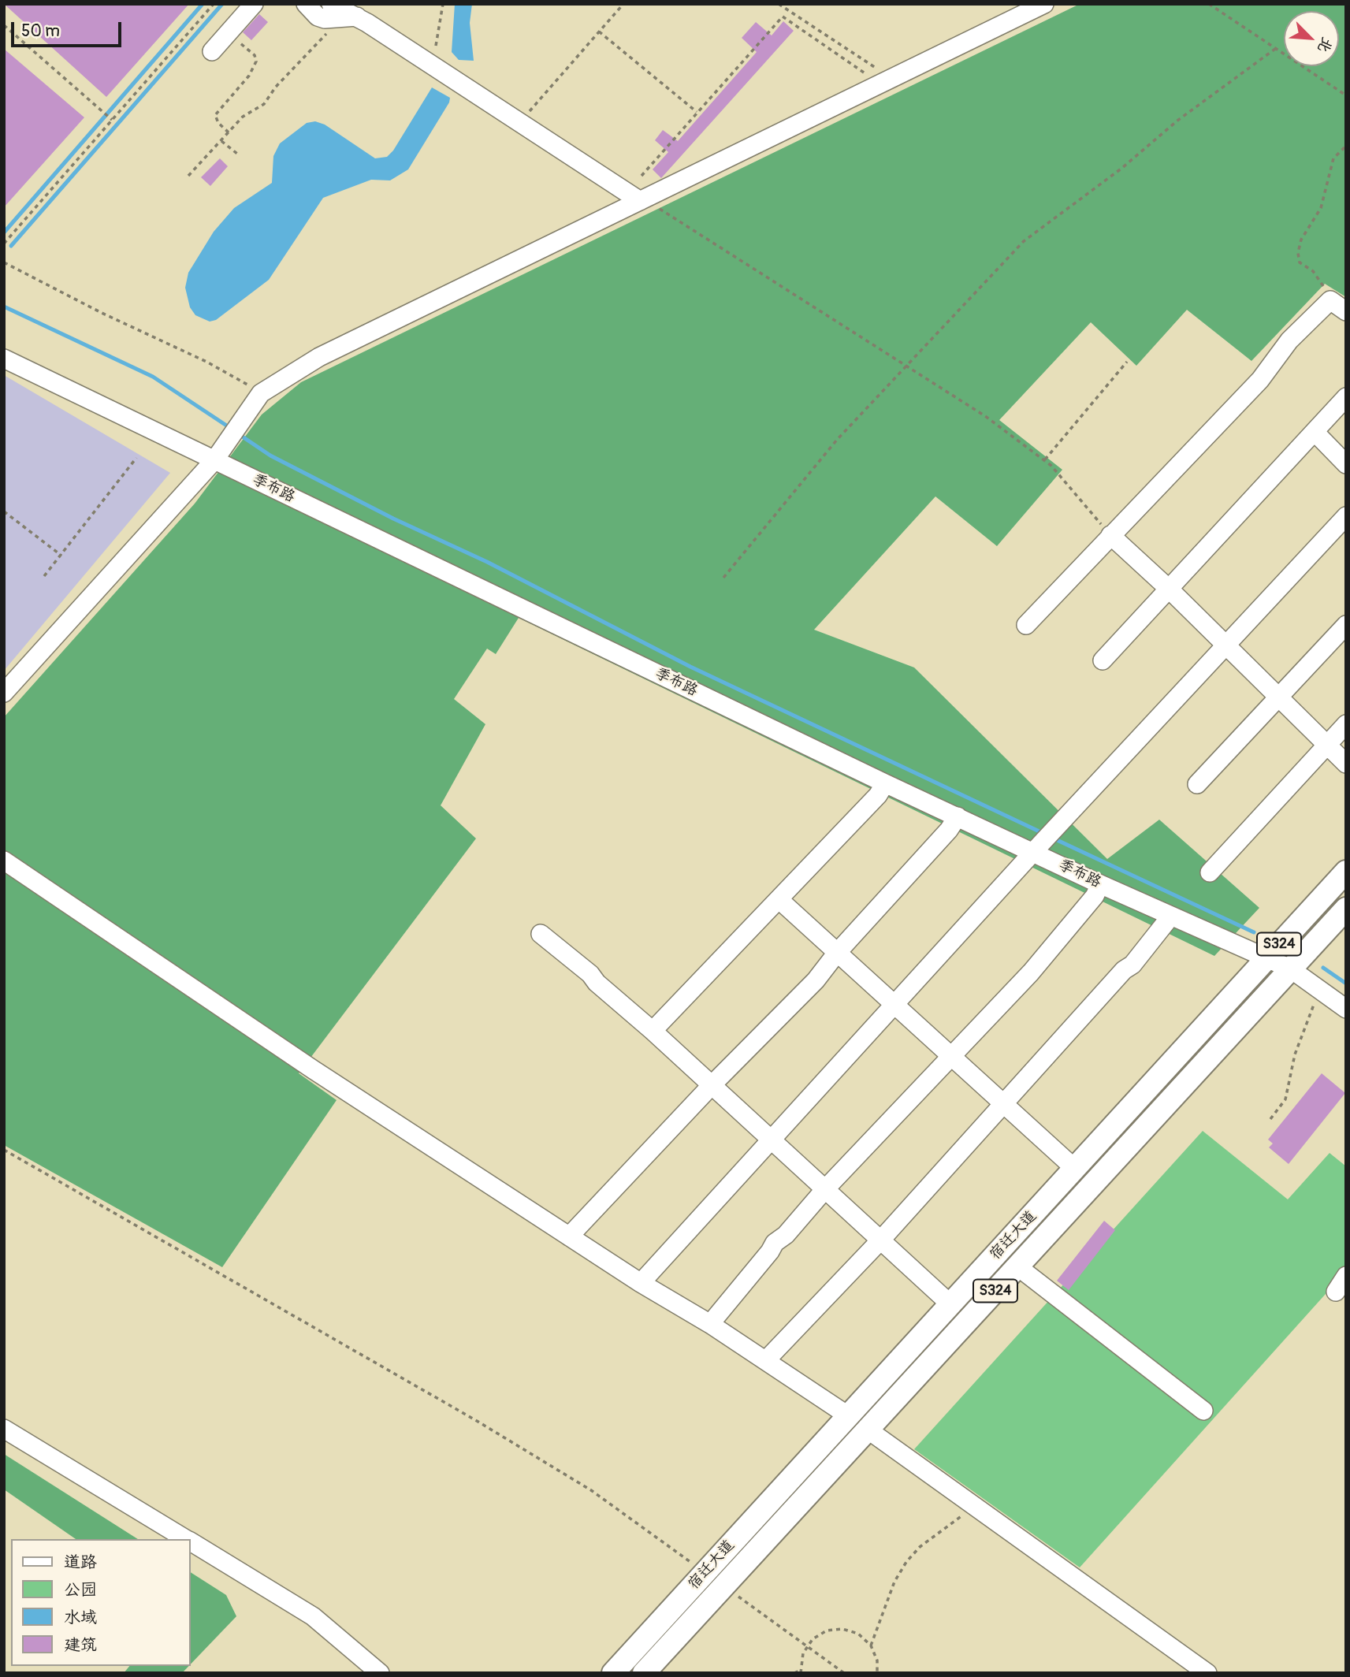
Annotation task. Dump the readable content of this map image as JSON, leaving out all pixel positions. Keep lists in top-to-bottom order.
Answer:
{
  "streets": {
    "main road": ["S324", "宿迁大道"],
    "street": ["季布路"]
  },
  "crossings": [
    ["季布路", "宿迁大道"]
  ],
  "legend": [
    "道路",
    "公园",
    "水域",
    "建筑"
  ],
  "scale_bar": "50 m",
  "north": "bottom right"
}
